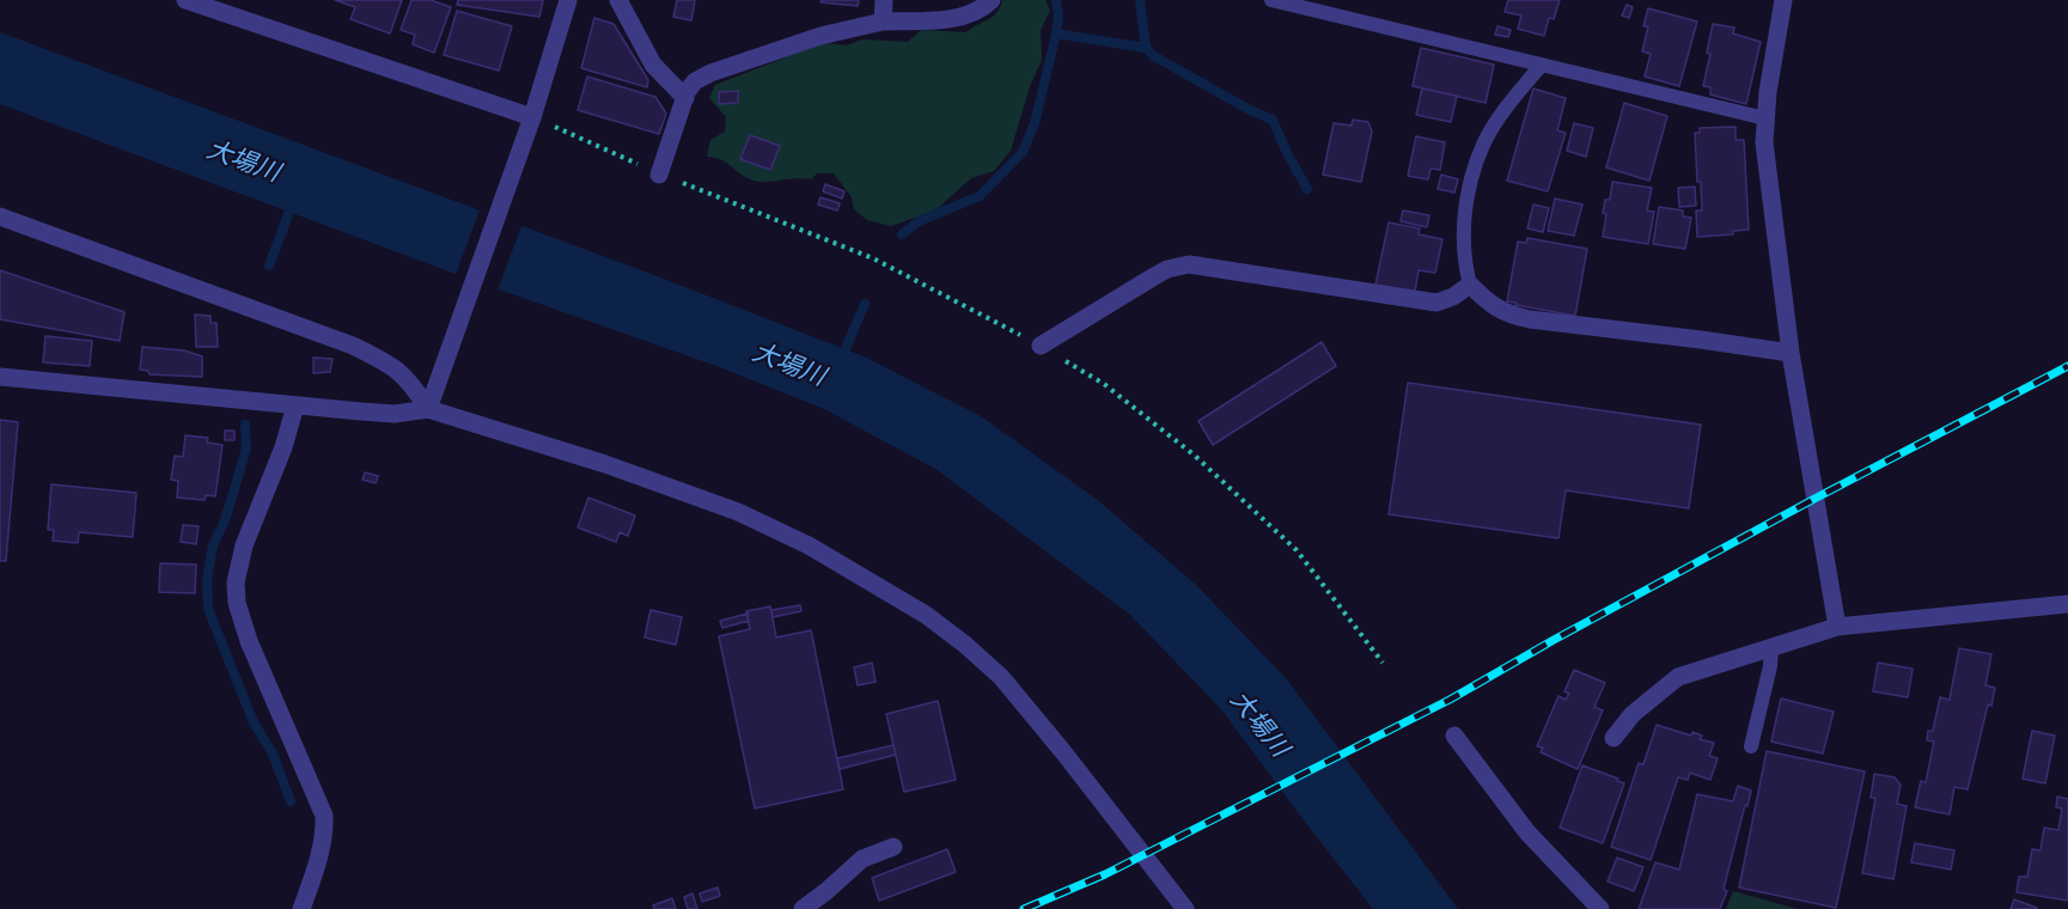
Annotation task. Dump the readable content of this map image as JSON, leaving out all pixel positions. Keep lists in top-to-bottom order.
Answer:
{
  "water": ["大場川"]
}
